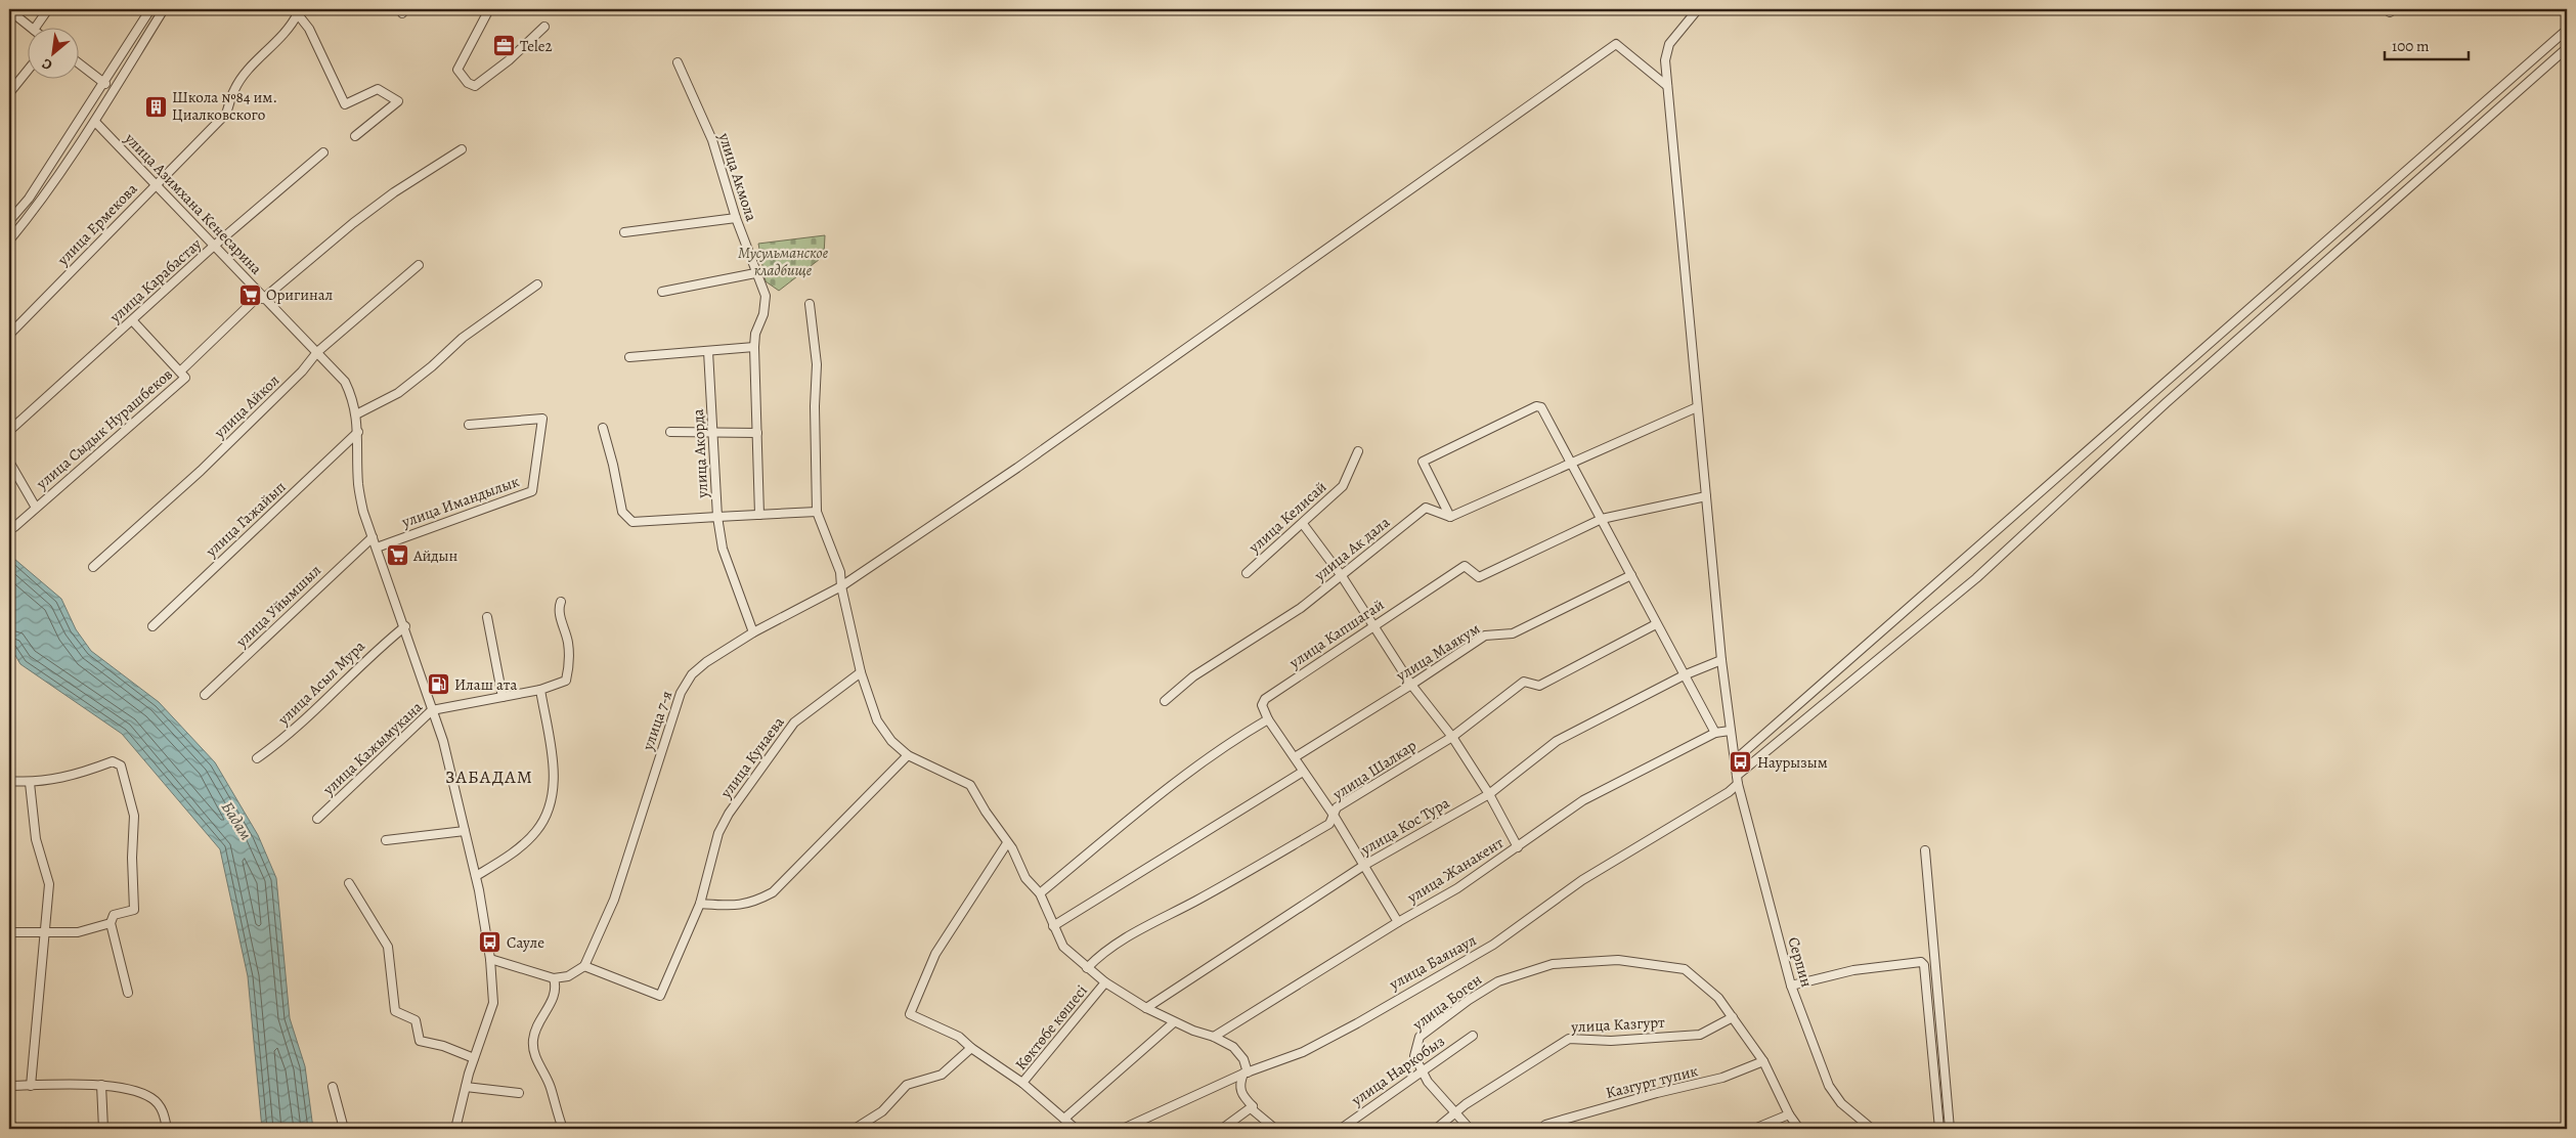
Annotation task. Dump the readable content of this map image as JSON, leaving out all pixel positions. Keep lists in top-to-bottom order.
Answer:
{
  "streets": {
    "street": [
      "улица Акмола",
      "улица Азимхана Кенесарина",
      "улица Ермекова",
      "улица Карабастау",
      "улица Айкол",
      "улица Сыдык Нурашбеков",
      "улица Акорда",
      "улица Имандылык",
      "улица Келисай",
      "улица Гажайып",
      "улица Ак дала",
      "улица Уйымшыл",
      "улица Капшагай",
      "улица Маякум",
      "улица Асыл Мура",
      "улица 7-я",
      "улица Кажымукана",
      "улица Кунаева",
      "улица Шалкар",
      "улица Кос Тура",
      "улица Жанакент",
      "улица Баянаул",
      "Серпин",
      "улица Боген",
      "улица Казгурт",
      "Көктөбе көшесі",
      "улица Наркобыз",
      "Казгурт тупик"
    ]
  },
  "crossings": [
    ["улица Акмола", "улица Акорда"],
    ["улица Азимхана Кенесарина", "улица Ермекова"],
    ["улица Азимхана Кенесарина", "улица Карабастау"],
    ["улица Азимхана Кенесарина", "улица Айкол"],
    ["улица Азимхана Кенесарина", "улица Сыдык Нурашбеков"],
    ["улица Азимхана Кенесарина", "улица Имандылык"],
    ["улица Азимхана Кенесарина", "улица Гажайып"],
    ["улица Азимхана Кенесарина", "улица Уйымшыл"],
    ["улица Азимхана Кенесарина", "улица Асыл Мура"],
    ["улица Азимхана Кенесарина", "улица Кажымукана"],
    ["улица Карабастау", "улица Сыдык Нурашбеков"],
    ["улица Капшагай", "Серпин"],
    ["улица 7-я", "улица Кунаева"],
    ["улица 7-я", "Серпин"],
    ["улица Кос Тура", "Серпин"],
    ["улица Жанакент", "Серпин"],
    ["улица Баянаул", "Серпин"],
    ["улица Боген", "улица Казгурт"],
    ["улица Боген", "улица Наркобыз"],
    ["улица Боген", "Казгурт тупик"]
  ],
  "districts": ["ЗАБАДАМ"],
  "water": ["Бадам"],
  "parks": ["Мусульманское кладбище"],
  "places": {
    "office": ["Tele2"],
    "building": ["Школа №84 им. Циалковского"],
    "supermarket": ["Оригинал", "Айдын"],
    "fuel station": ["Илаш ата"],
    "bus stop": ["Наурызым", "Сауле"]
  },
  "scale_bar": "100 m",
  "north": "bottom left"
}
